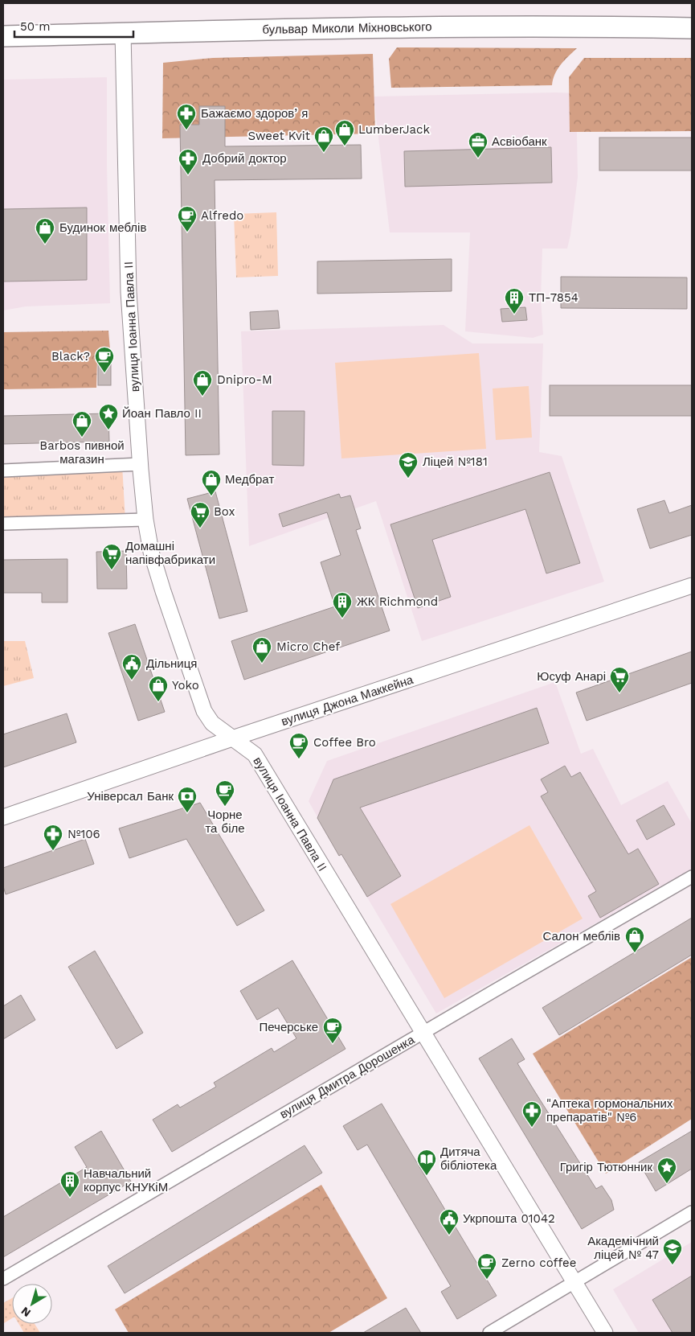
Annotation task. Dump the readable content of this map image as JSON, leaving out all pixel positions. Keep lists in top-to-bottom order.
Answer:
{
  "streets": {
    "highway": ["бульвар Миколи Міхновського"],
    "street": ["вулиця Іоанна Павла II", "вулиця Джона Маккейна", "вулиця Дмитра Дорошенка"]
  },
  "crossings": [
    ["бульвар Миколи Міхновського", "вулиця Іоанна Павла II"],
    ["вулиця Іоанна Павла II", "вулиця Джона Маккейна"],
    ["вулиця Іоанна Павла II", "вулиця Дмитра Дорошенка"]
  ],
  "places": {
    "pharmacy": [
      "Бажаємо здоровʼя",
      "Добрий доктор",
      "№106",
      "\"Аптека гормональних препаратів\" №6"
    ],
    "shop": [
      "LumberJack",
      "Sweet Kvit",
      "Будинок меблів",
      "Dnipro-M",
      "Barbos пивной магазин",
      "Медбрат",
      "Micro Chef",
      "Yoko",
      "Салон меблів"
    ],
    "office": ["Асвіобанк"],
    "cafe": [
      "Alfredo",
      "Black?",
      "Coffee Bro",
      "Чорне та біле",
      "Печерське",
      "Zerno coffee"
    ],
    "building": ["ТП-7854", "ЖК Richmond", "Навчальний корпус КНУКіМ"],
    "place": ["Йоан Павло II", "Григір Тютюнник"],
    "school or university": ["Ліцей №181", "Академічний ліцей № 47"],
    "supermarket": ["Box", "Домашні напівфабрикати", "Юсуф Анарі"],
    "public building": ["Дільниця", "Укрпошта 01042"],
    "bank": ["Універсал Банк"],
    "library": ["Дитяча бібліотека"]
  },
  "scale_bar": "50 m",
  "north": "bottom left"
}
